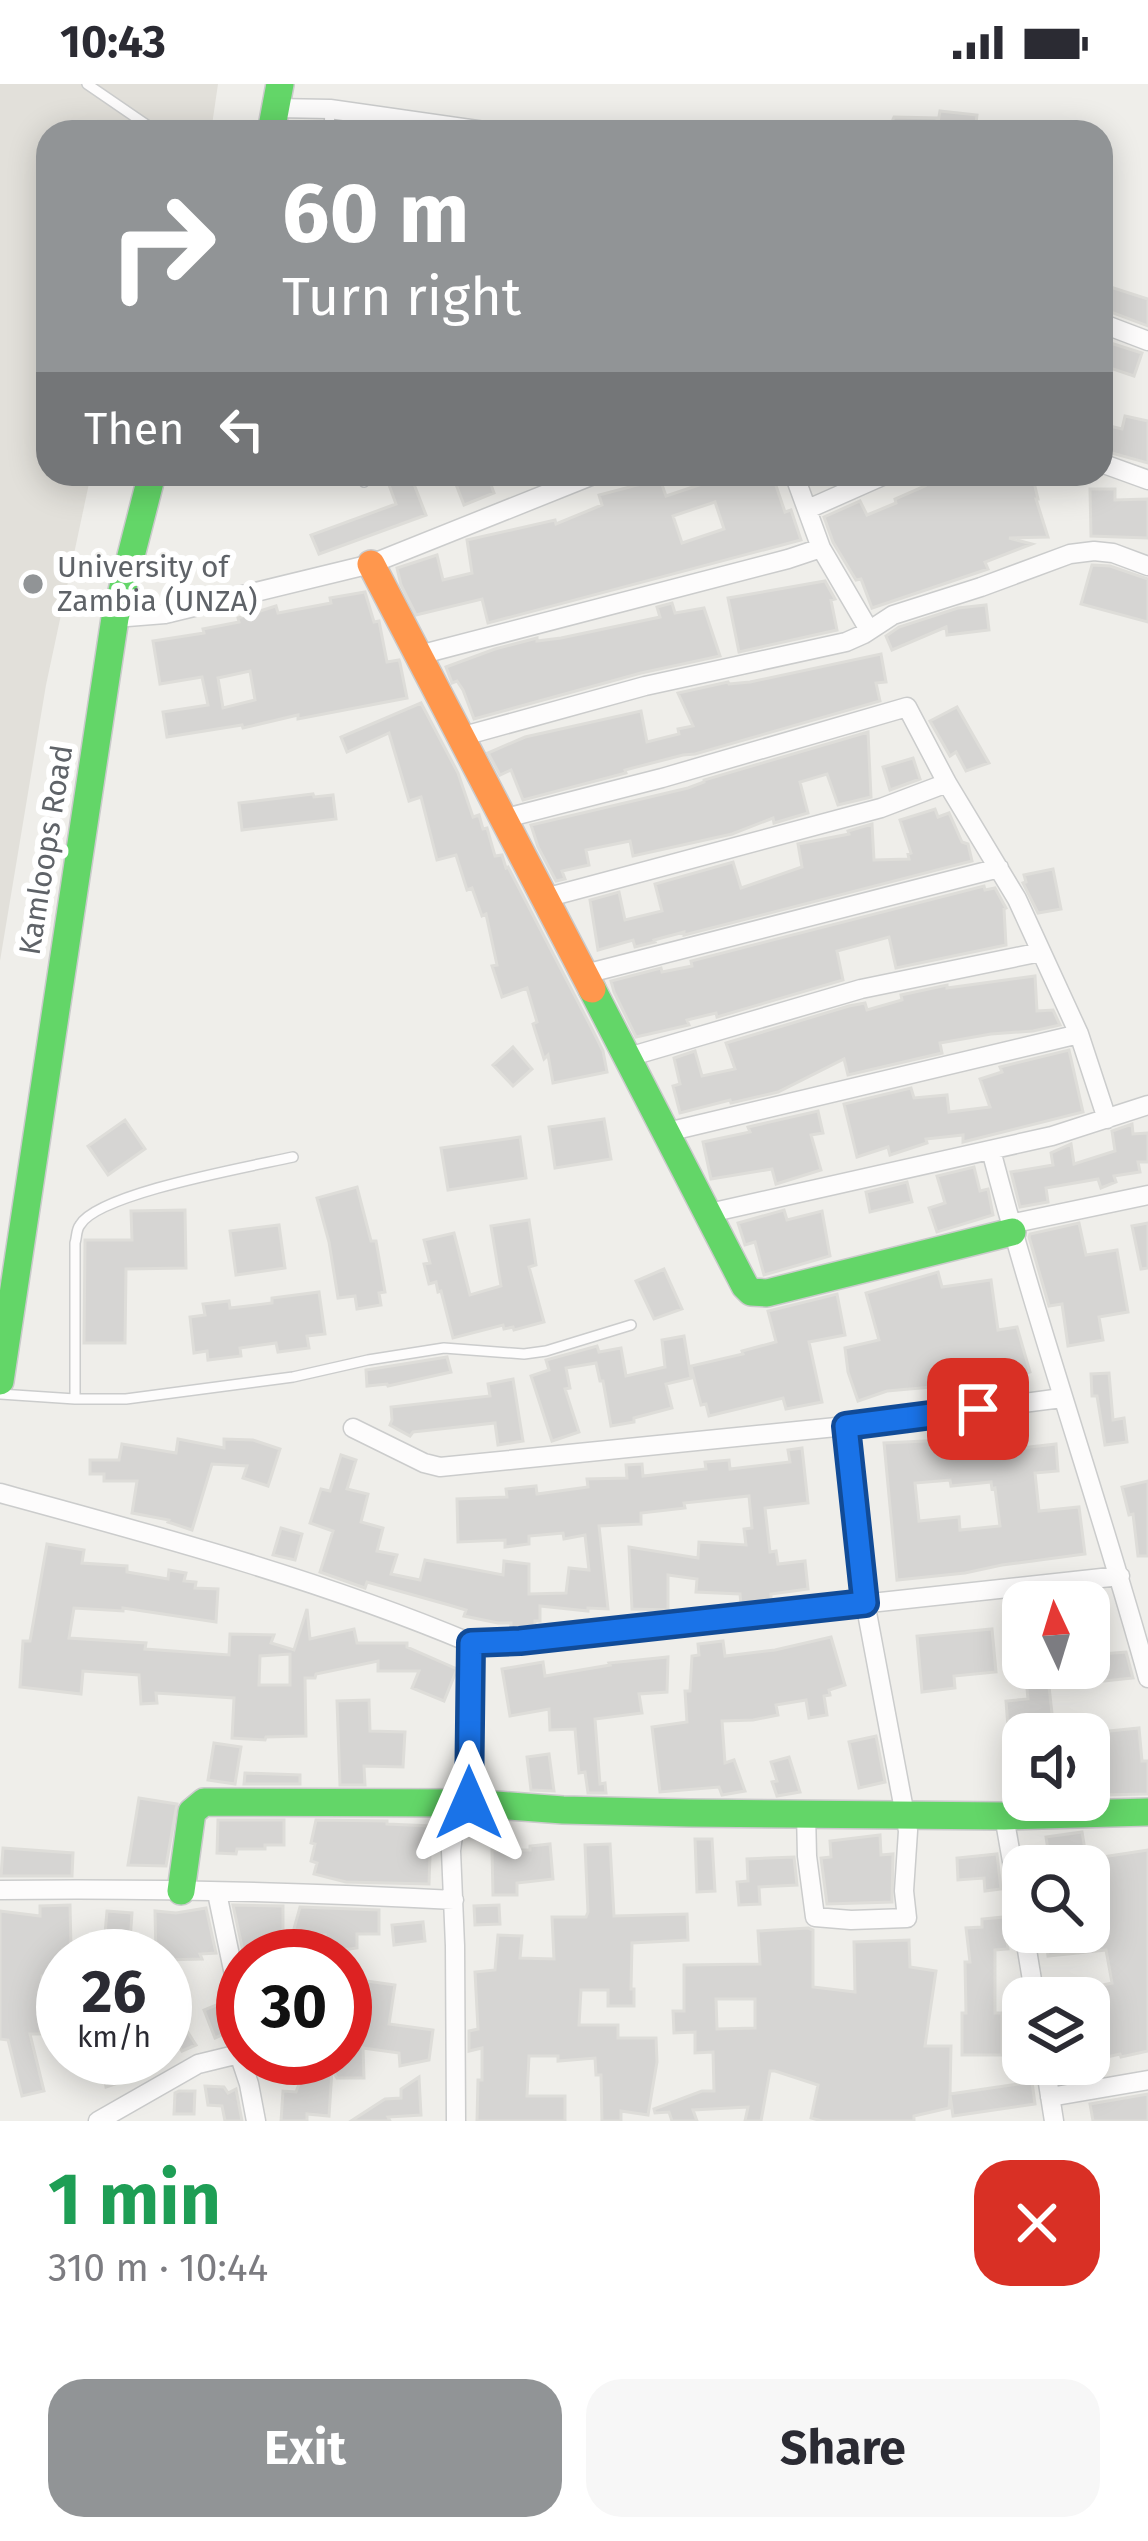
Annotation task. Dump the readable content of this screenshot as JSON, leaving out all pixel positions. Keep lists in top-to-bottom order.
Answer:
{
  "streets": {
    "street": ["Kamloops Road"]
  },
  "places": ["University of Zambia (UNZA)"],
  "north": "top",
  "page": {
    "status": "10:43",
    "turn": ["60 m", "Turn right"],
    "then": "Then",
    "speed": "26 km/h",
    "limit": "30",
    "heading": ["1 min", "310 m · 10:44"],
    "buttons": ["Exit", "Share"]
  }
}
